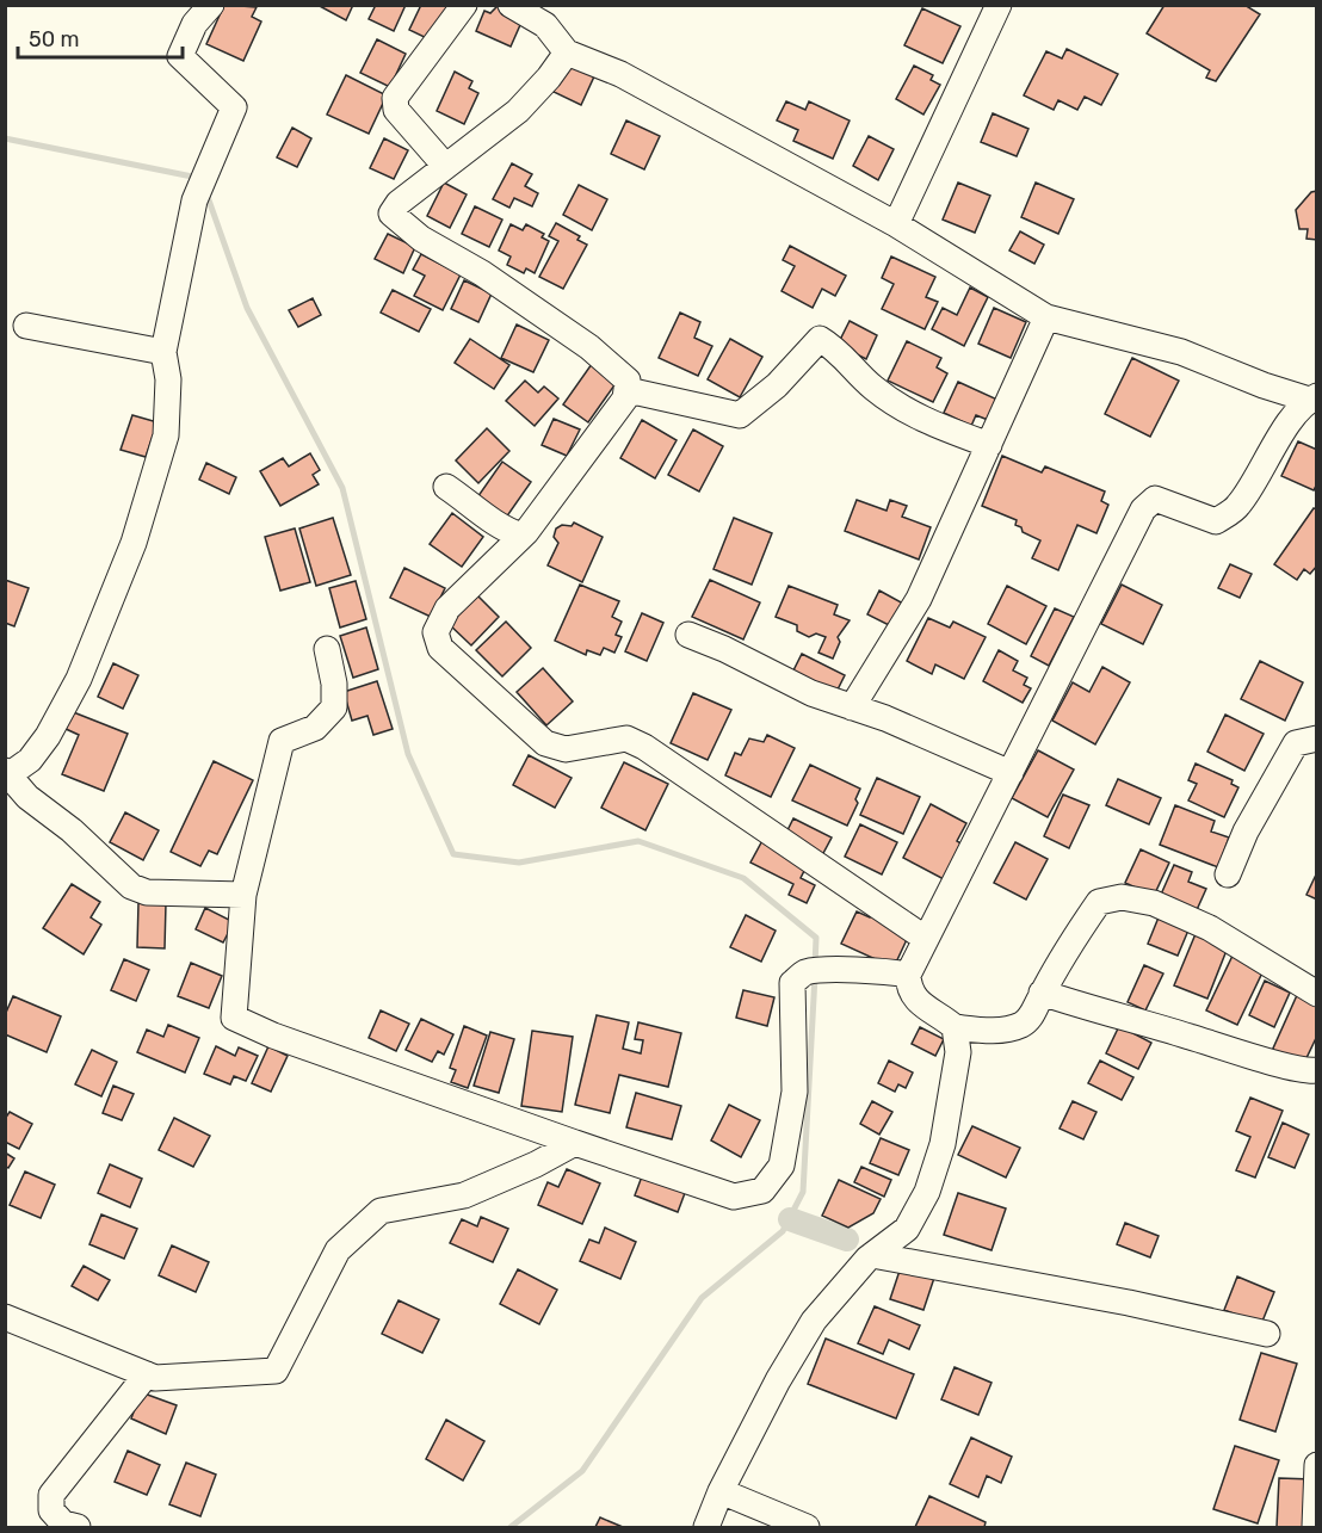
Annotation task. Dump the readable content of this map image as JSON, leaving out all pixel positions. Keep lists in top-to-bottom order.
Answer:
{
  "scale_bar": "50 m"
}
